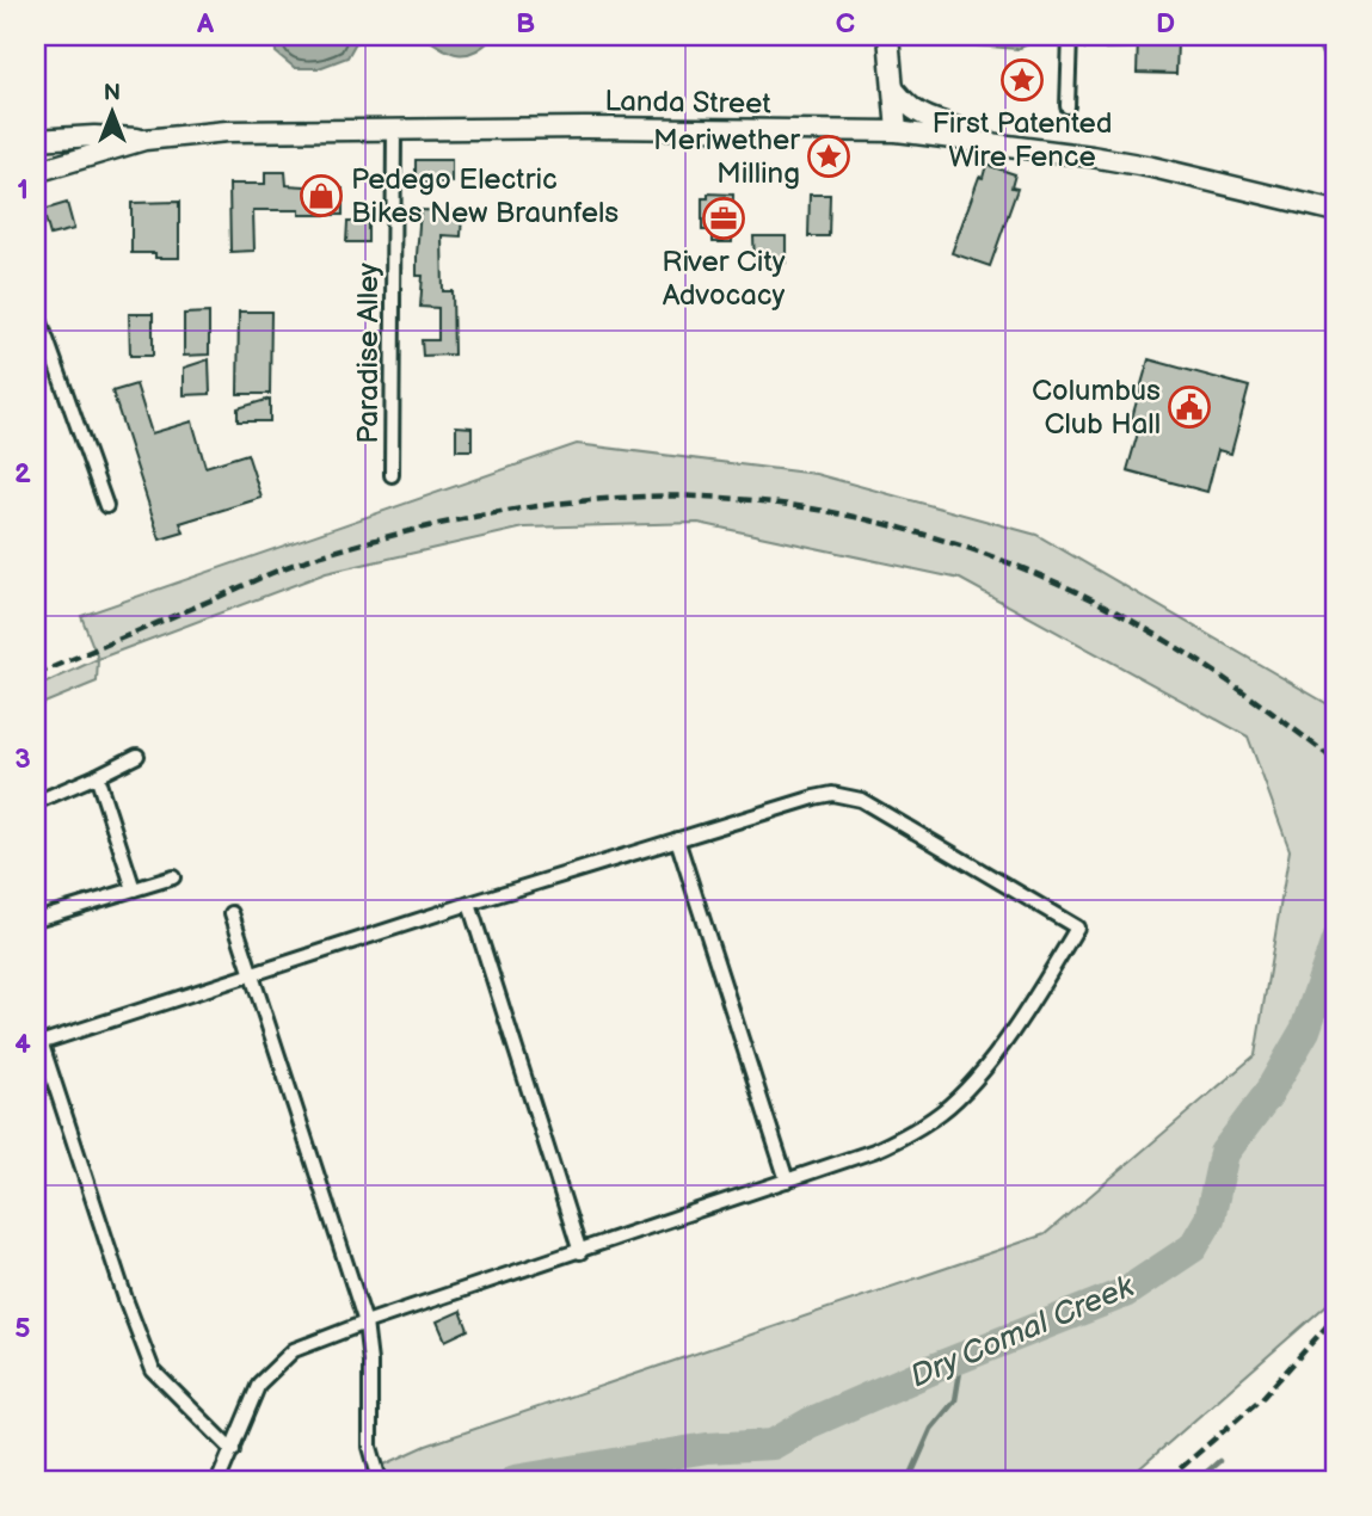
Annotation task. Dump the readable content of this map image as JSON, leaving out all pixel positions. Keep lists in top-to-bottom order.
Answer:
{
  "streets": {
    "main road": ["Landa Street"],
    "street": ["Paradise Alley"]
  },
  "crossings": [
    ["Landa Street", "Paradise Alley"]
  ],
  "water": ["Dry Comal Creek"],
  "places": {
    "place": ["First Patented Wire Fence", "Meriwether Milling"],
    "shop": ["Pedego Electric Bikes New Braunfels"],
    "office": ["River City Advocacy"],
    "public building": ["Columbus Club Hall"]
  },
  "north": "top",
  "grid": {
    "columns": [
      "A",
      "B",
      "C",
      "D"
    ],
    "rows": [
      "1",
      "2",
      "3",
      "4",
      "5"
    ]
  }
}
